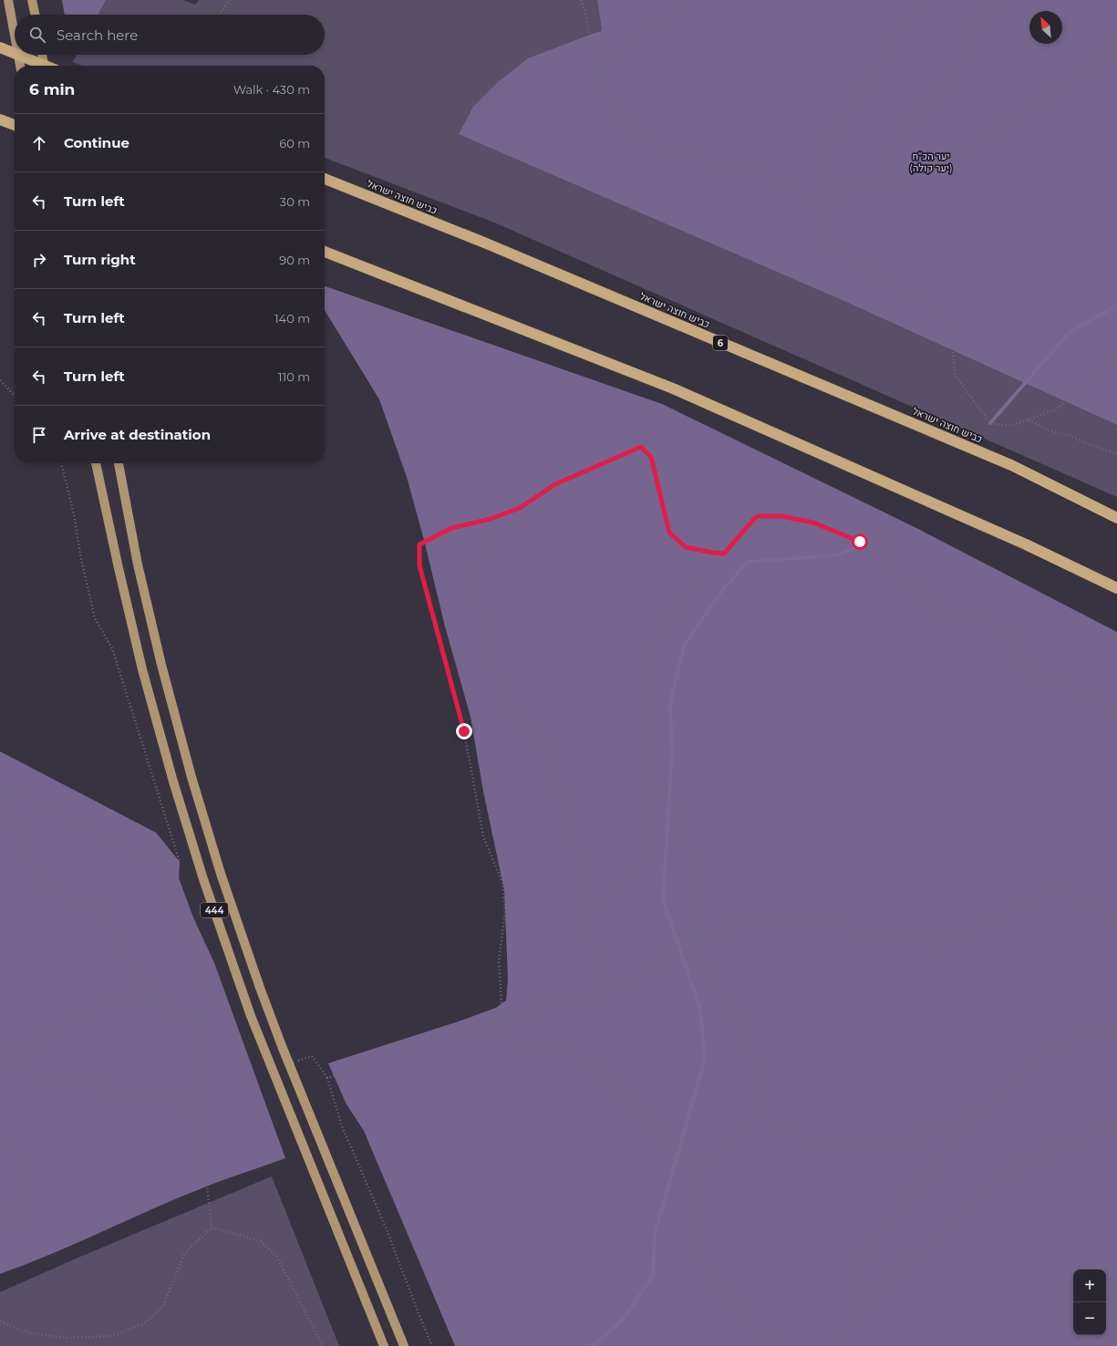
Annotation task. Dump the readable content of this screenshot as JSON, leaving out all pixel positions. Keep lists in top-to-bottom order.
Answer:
{
  "streets": {
    "highway": ["כביש חוצה ישראל", "6"],
    "main road": ["444"]
  },
  "parks": ["יער הכ\"ח (יער קולה)"],
  "north": "top left",
  "page": {
    "search": "Search here",
    "heading": ["6 min", "Walk · 430 m"],
    "list": [
      ["Continue", "60 m"],
      ["Turn left", "30 m"],
      ["Turn right", "90 m"],
      ["Turn left", "140 m"],
      ["Turn left", "110 m"],
      "Arrive at destination"
    ],
    "map_buttons": ["+", "−"]
  }
}
